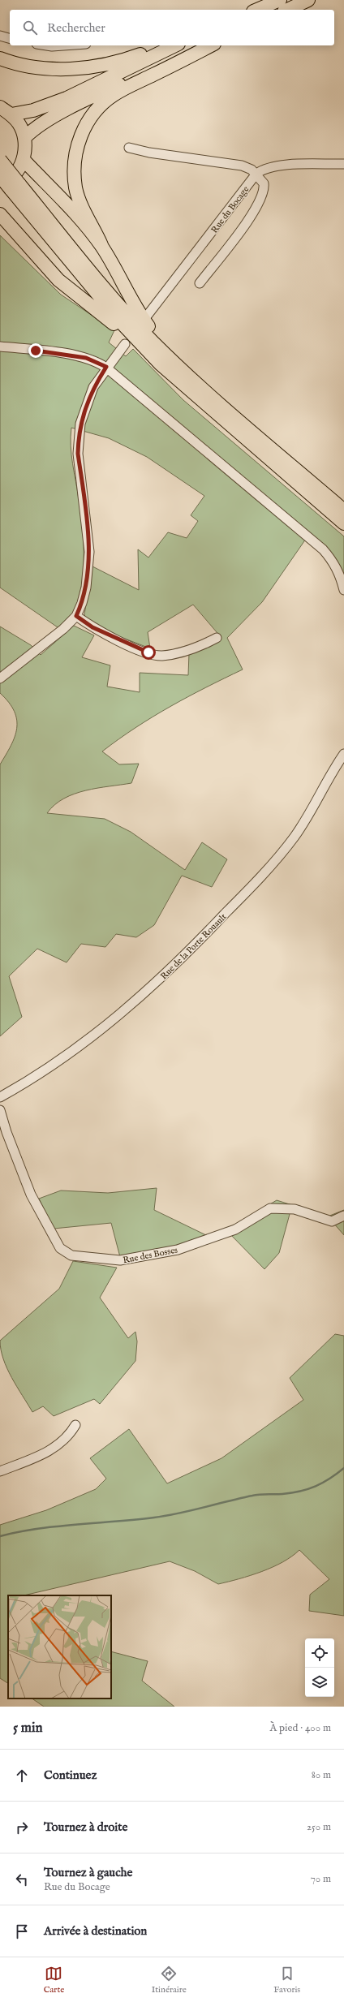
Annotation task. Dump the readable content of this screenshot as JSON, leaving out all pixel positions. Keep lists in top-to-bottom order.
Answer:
{
  "streets": {
    "street": ["Rue du Bocage", "Rue de la Porte Rouault", "Rue des Bosses"]
  },
  "page": {
    "search": "Rechercher",
    "heading": ["5 min", "À pied · 400 m"],
    "list": [
      ["Continuez", "80 m"],
      ["Tournez à droite", "250 m"],
      ["Tournez à gauche", "Rue du Bocage", "70 m"],
      "Arrivée à destination"
    ],
    "nav": ["Carte", "Itinéraire", "Favoris"]
  }
}
